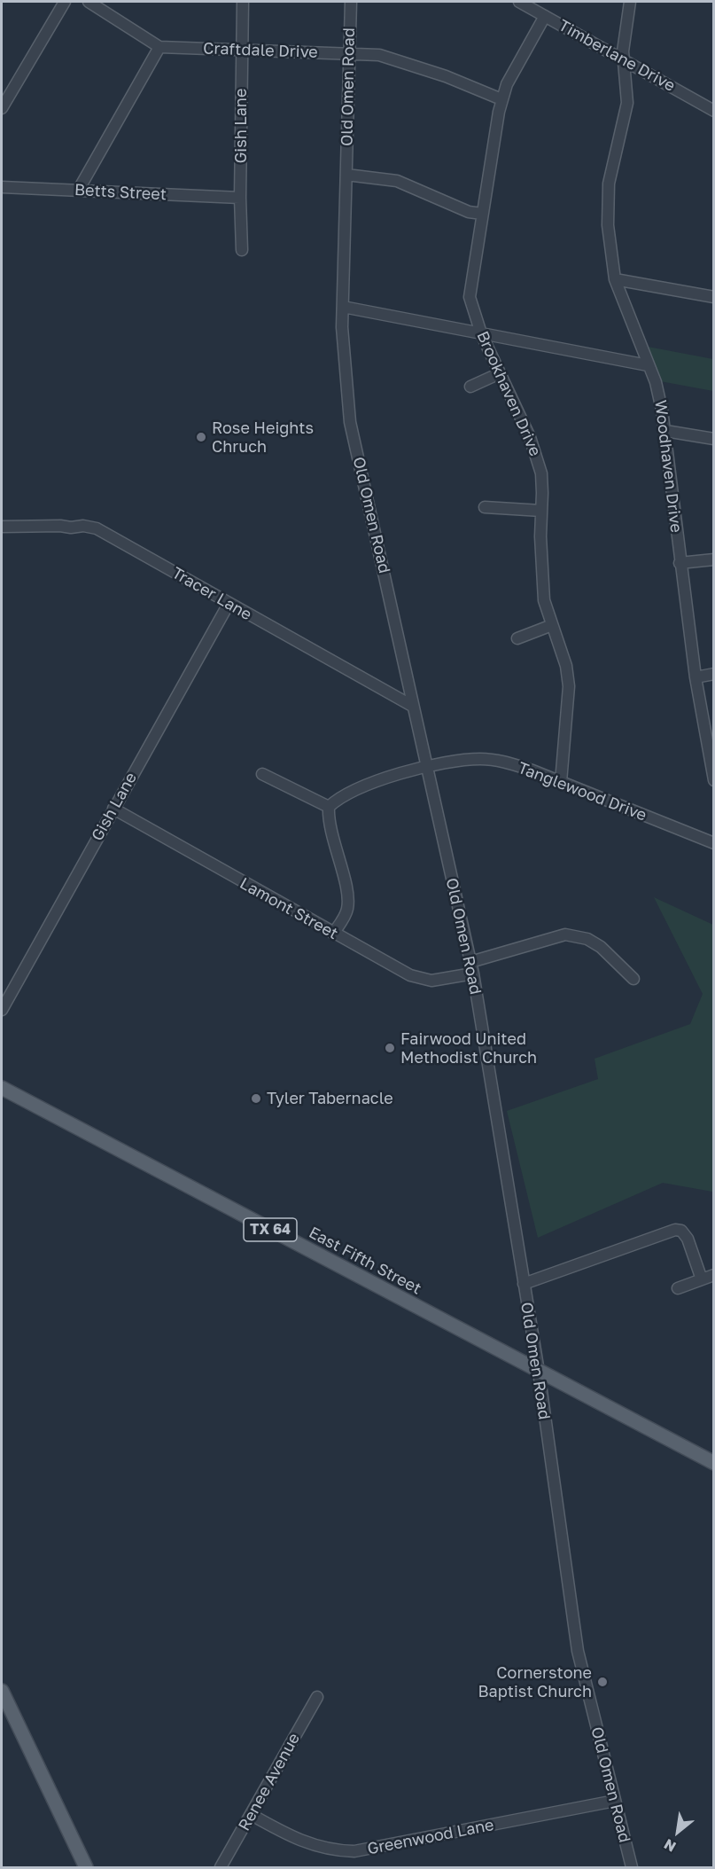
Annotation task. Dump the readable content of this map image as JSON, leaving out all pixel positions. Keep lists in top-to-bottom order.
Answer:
{
  "streets": {
    "main road": ["TX 64", "East Fifth Street"],
    "street": [
      "Craftdale Drive",
      "Timberlane Drive",
      "Old Omen Road",
      "Gish Lane",
      "Betts Street",
      "Brookhaven Drive",
      "Woodhaven Drive",
      "Tracer Lane",
      "Tanglewood Drive",
      "Lamont Street",
      "Renee Avenue",
      "Greenwood Lane"
    ]
  },
  "crossings": [
    ["Craftdale Drive", "Old Omen Road"],
    ["Craftdale Drive", "Gish Lane"],
    ["Craftdale Drive", "Brookhaven Drive"],
    ["Timberlane Drive", "Brookhaven Drive"],
    ["Timberlane Drive", "Woodhaven Drive"],
    ["Old Omen Road", "Tracer Lane"],
    ["Old Omen Road", "Tanglewood Drive"],
    ["Old Omen Road", "Lamont Street"],
    ["Old Omen Road", "East Fifth Street"],
    ["Old Omen Road", "Greenwood Lane"],
    ["Gish Lane", "Betts Street"],
    ["Gish Lane", "Tracer Lane"],
    ["Gish Lane", "Lamont Street"],
    ["Brookhaven Drive", "Tanglewood Drive"],
    ["Renee Avenue", "Greenwood Lane"]
  ],
  "places": [
    "Rose Heights Chruch",
    "Fairwood United Methodist Church",
    "Tyler Tabernacle",
    "Cornerstone Baptist Church"
  ],
  "north": "bottom left"
}
